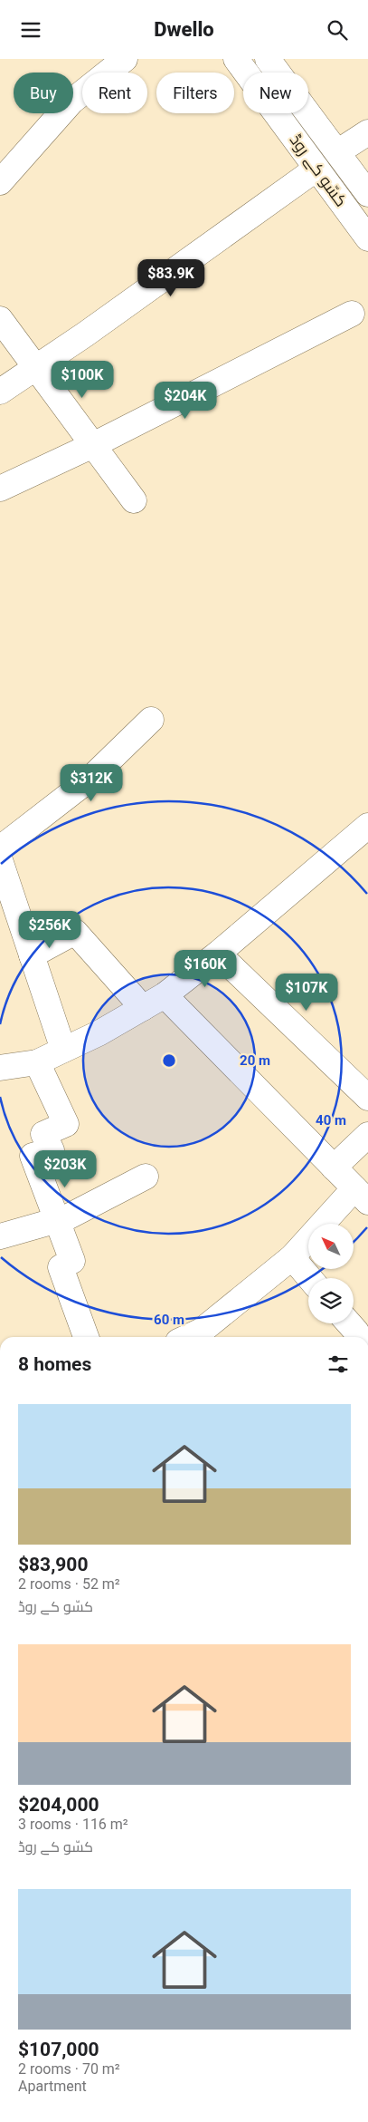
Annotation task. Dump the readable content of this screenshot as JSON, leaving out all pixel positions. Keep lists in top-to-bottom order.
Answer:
{
  "streets": {
    "street": ["کسّو کے روڈ"]
  },
  "north": "top left",
  "page": {
    "header": "Dwello",
    "chip": [
      "Buy",
      "Rent",
      "Filters",
      "New"
    ],
    "price": [
      "$83.9K",
      "$100K",
      "$204K",
      "$312K",
      "$256K",
      "$160K",
      "$107K",
      "$203K"
    ],
    "heading": "8 homes",
    "list": [
      {
        "name": "$83,900",
        "note": "2 rooms · 52 m² · کسّو کے روڈ"
      },
      {
        "name": "$204,000",
        "note": "3 rooms · 116 m² · کسّو کے روڈ"
      },
      {
        "name": "$107,000",
        "note": "2 rooms · 70 m² · Apartment"
      }
    ]
  },
  "rings": ["20 m", "40 m", "60 m"]
}
